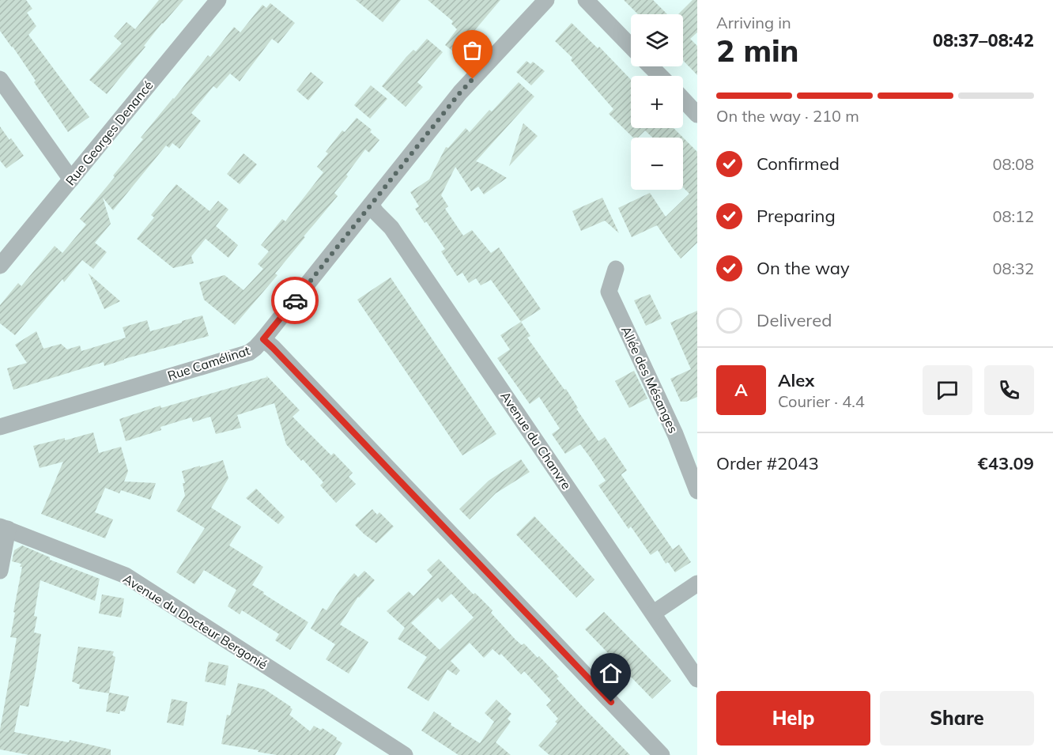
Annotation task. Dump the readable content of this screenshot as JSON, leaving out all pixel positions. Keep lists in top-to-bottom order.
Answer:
{
  "streets": {
    "street": [
      "Rue Georges Denancé",
      "Rue Camélinat",
      "Allée des Mésanges",
      "Avenue du Chanvre",
      "Avenue du Docteur Bergonié"
    ]
  },
  "crossings": [
    ["Rue Camélinat", "Avenue du Chanvre"]
  ],
  "page": {
    "heading": ["2 min", "Arriving in", "08:37–08:42"],
    "panel": [
      "Alex",
      "Courier · 4.4",
      "Order #2043",
      "€43.09"
    ],
    "map_buttons": ["+", "−"],
    "bar": "On the way · 210 m",
    "list": [
      ["Confirmed", "08:08"],
      ["Preparing", "08:12"],
      ["On the way", "08:32"],
      "Delivered"
    ],
    "round": "A",
    "buttons": ["Help", "Share"]
  }
}
